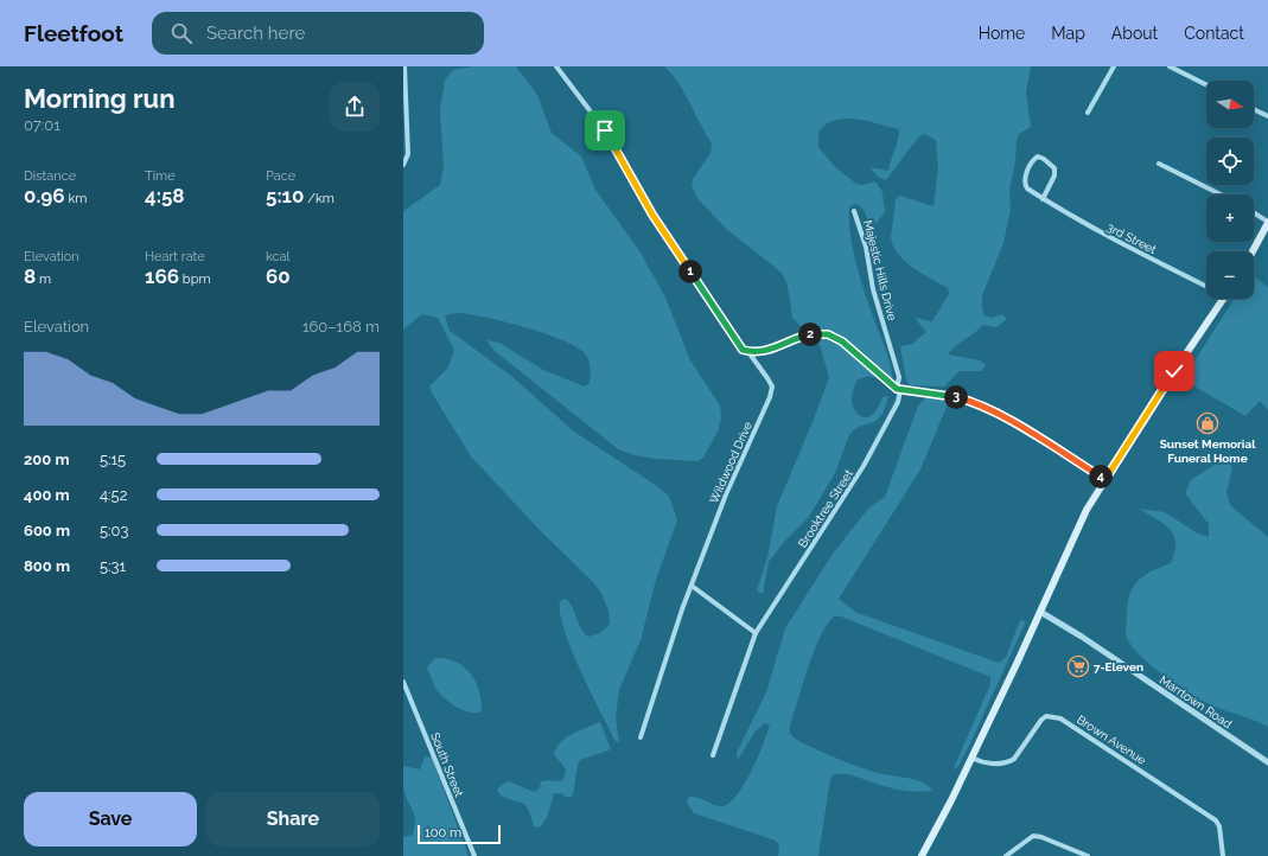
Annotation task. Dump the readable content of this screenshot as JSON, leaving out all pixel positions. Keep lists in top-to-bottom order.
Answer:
{
  "streets": {
    "street": [
      "3rd Street",
      "Majestic Hills Drive",
      "Wildwood Drive",
      "Brooktree Street",
      "Marrtown Road",
      "Brown Avenue",
      "South Street"
    ]
  },
  "crossings": [
    ["Majestic Hills Drive", "Brooktree Street"]
  ],
  "places": {
    "shop": ["Sunset Memorial Funeral Home"],
    "supermarket": ["7-Eleven"]
  },
  "scale_bar": "100 m",
  "north": "right",
  "page": {
    "header": "Fleetfoot",
    "search": "Search here",
    "nav": [
      "Home",
      "Map",
      "About",
      "Contact"
    ],
    "heading": ["Morning run", "07:01"],
    "map_buttons": ["+", "−"],
    "stats": [
      ["Distance", "0.96 km"],
      ["Time", "4:58"],
      ["Pace", "5:10 /km"],
      ["Elevation", "8 m"],
      ["Heart rate", "166 bpm"],
      ["kcal", "60"]
    ],
    "pins": [
      "1",
      "2",
      "3",
      "4"
    ],
    "chart": ["Elevation", "160–168 m"],
    "list": [
      {
        "name": "200 m",
        "note": "5:15"
      },
      {
        "name": "400 m",
        "note": "4:52"
      },
      {
        "name": "600 m",
        "note": "5:03"
      },
      {
        "name": "800 m",
        "note": "5:31"
      }
    ],
    "buttons": ["Save", "Share"],
    "scale": "100 m"
  }
}
